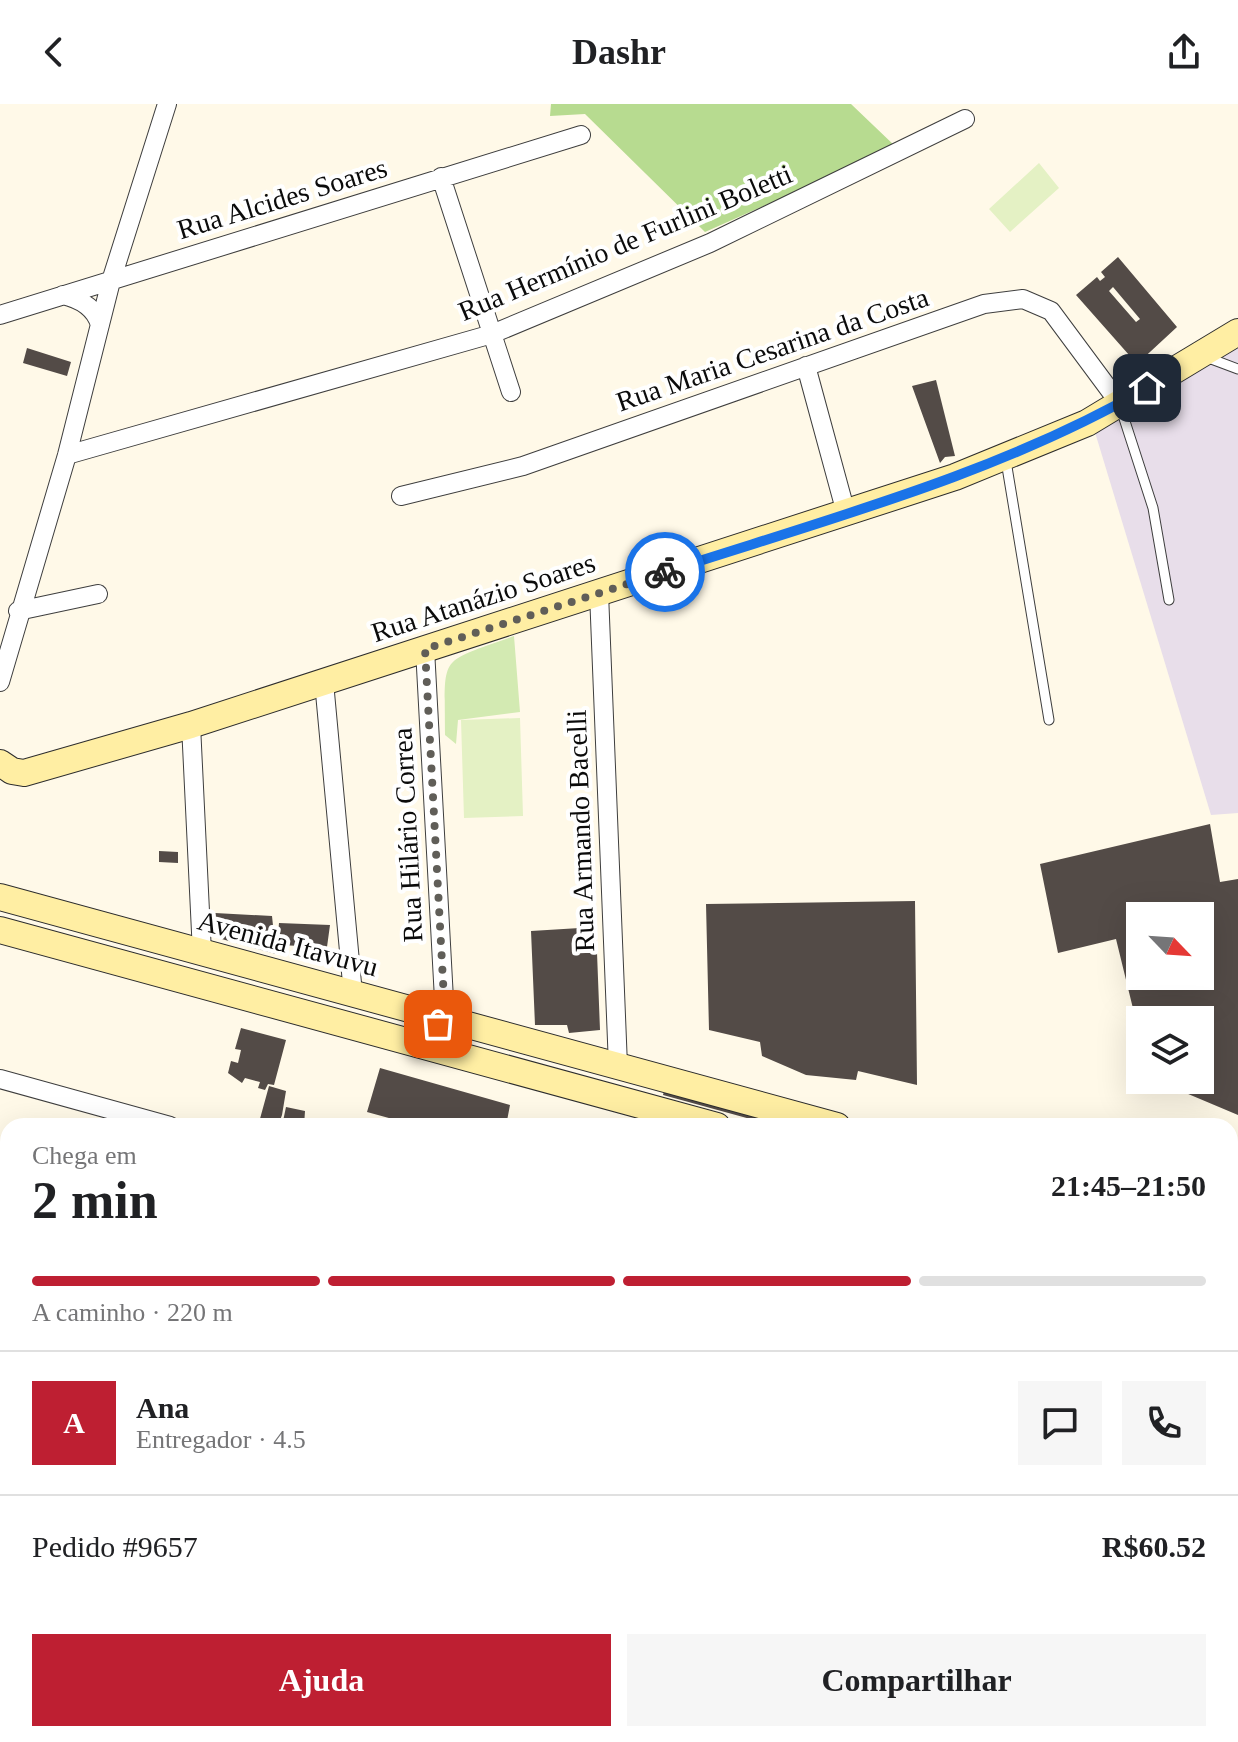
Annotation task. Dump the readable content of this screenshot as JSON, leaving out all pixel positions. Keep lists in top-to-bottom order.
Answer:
{
  "streets": {
    "main road": ["Rua Atanázio Soares", "Avenida Itavuvu"],
    "street": [
      "Rua Alcides Soares",
      "Rua Hermínio de Furlini Boletti",
      "Rua Maria Cesarina da Costa",
      "Rua Armando Bacelli",
      "Rua Hilário Correa"
    ]
  },
  "crossings": [
    ["Rua Maria Cesarina da Costa", "Rua Atanázio Soares"],
    ["Rua Atanázio Soares", "Rua Armando Bacelli"],
    ["Rua Atanázio Soares", "Rua Hilário Correa"],
    ["Rua Armando Bacelli", "Avenida Itavuvu"],
    ["Rua Hilário Correa", "Avenida Itavuvu"]
  ],
  "north": "bottom right",
  "page": {
    "header": "Dashr",
    "heading": ["2 min", "Chega em", "21:45–21:50"],
    "panel": [
      "Ana",
      "Entregador · 4.5",
      "Pedido #9657",
      "R$60.52"
    ],
    "bar": "A caminho · 220 m",
    "round": "A",
    "buttons": ["Ajuda", "Compartilhar"]
  }
}
